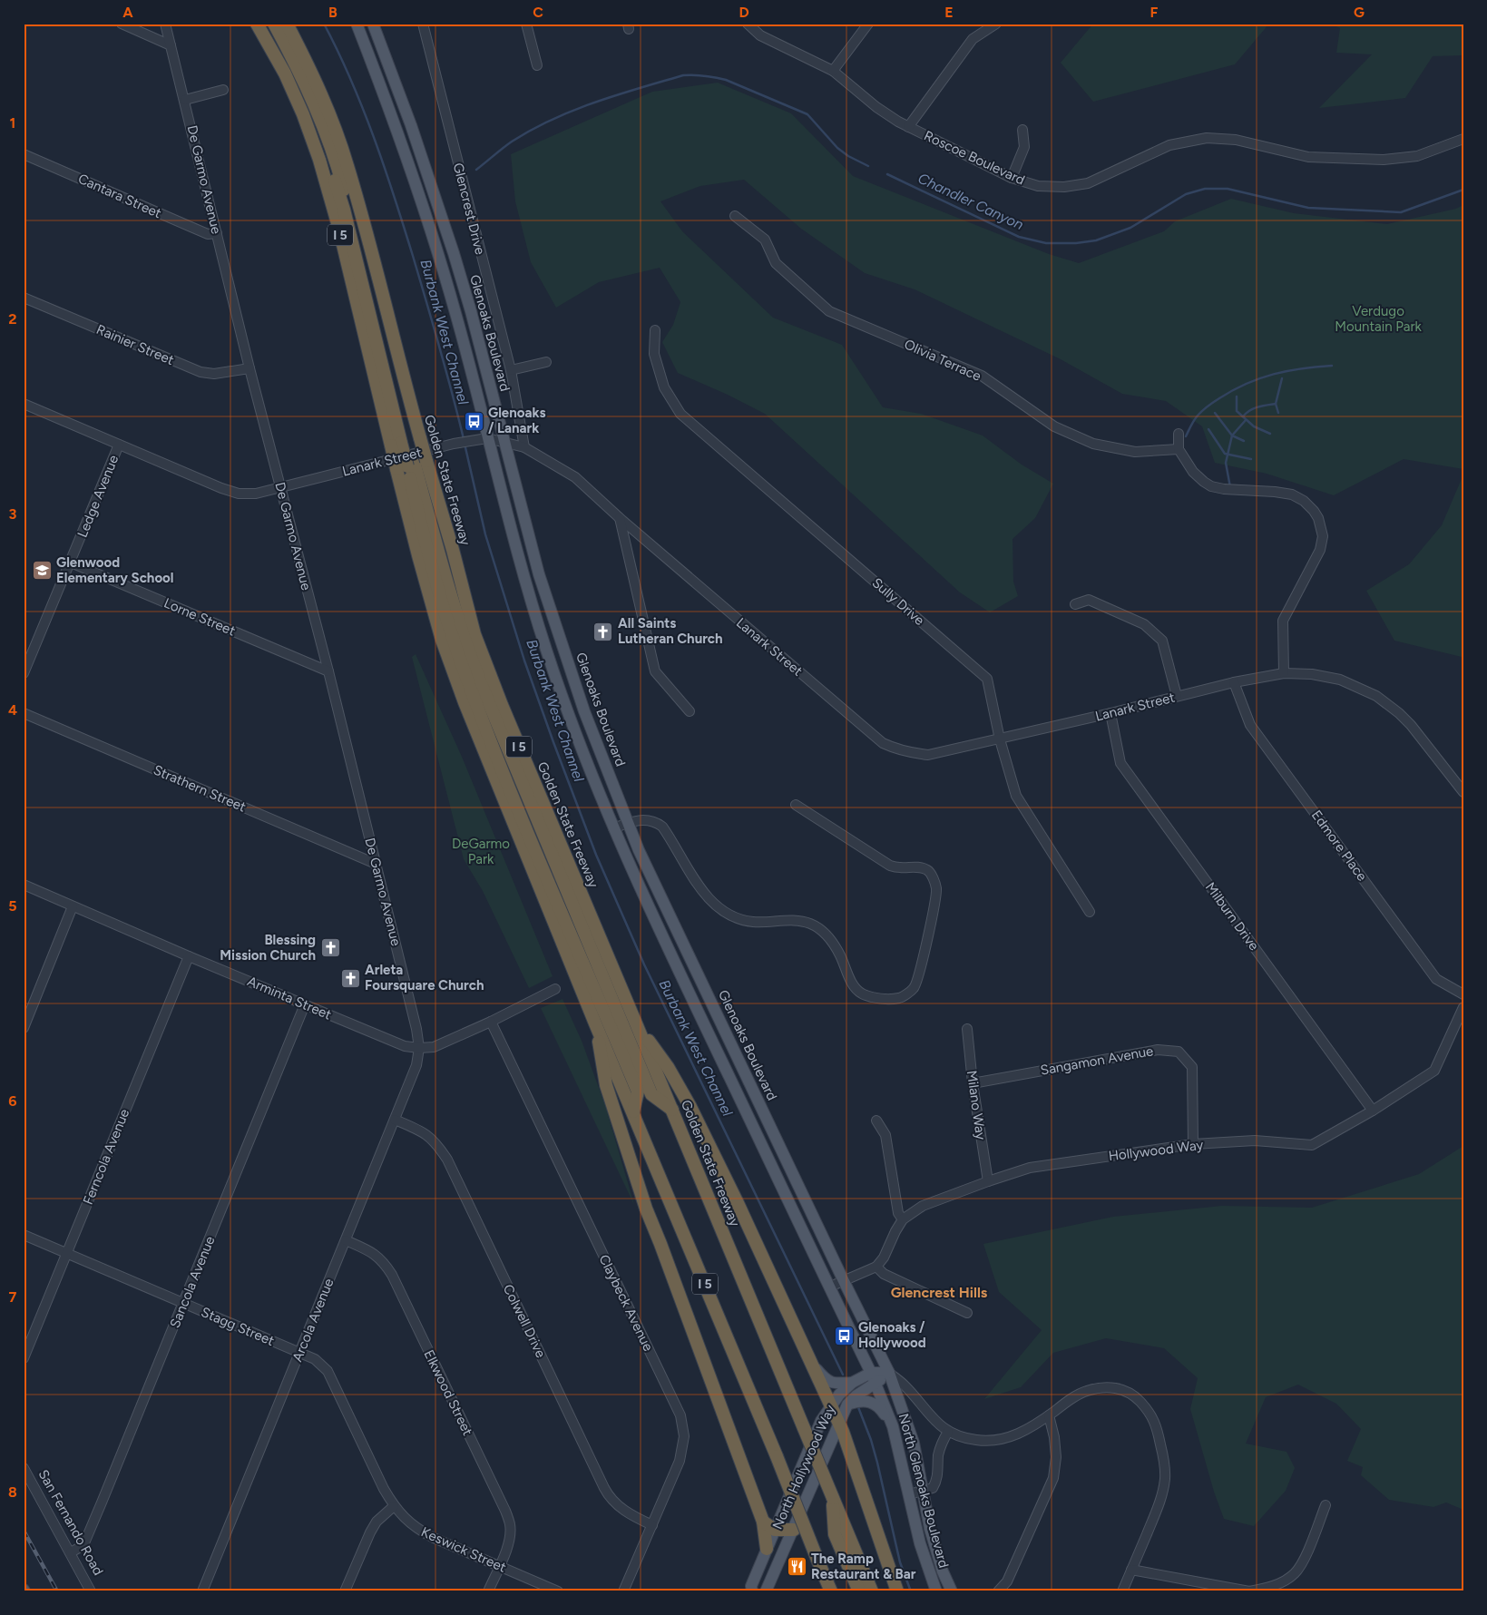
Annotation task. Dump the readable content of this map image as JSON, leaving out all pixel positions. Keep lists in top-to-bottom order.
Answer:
{
  "streets": {
    "highway": ["I 5", "Golden State Freeway"],
    "main road": ["Glenoaks Boulevard", "North Hollywood Way", "North Glenoaks Boulevard"],
    "street": [
      "Roscoe Boulevard",
      "De Garmo Avenue",
      "Cantara Street",
      "Glencrest Drive",
      "Rainier Street",
      "Olivia Terrace",
      "Lanark Street",
      "Ledge Avenue",
      "Sully Drive",
      "Lorne Street",
      "Strathern Street",
      "Edmore Place",
      "Milburn Drive",
      "Arminta Street",
      "Sangamon Avenue",
      "Milano Way",
      "Hollywood Way",
      "Ferncola Avenue",
      "Sancola Avenue",
      "Claybeck Avenue",
      "Arcola Avenue",
      "Colwell Drive",
      "Stagg Street",
      "Elkwood Street",
      "San Fernando Road",
      "Keswick Street"
    ]
  },
  "crossings": [
    ["De Garmo Avenue", "Cantara Street"],
    ["De Garmo Avenue", "Rainier Street"],
    ["De Garmo Avenue", "Lanark Street"],
    ["De Garmo Avenue", "Lorne Street"],
    ["De Garmo Avenue", "Strathern Street"],
    ["De Garmo Avenue", "Arminta Street"],
    ["De Garmo Avenue", "Arcola Avenue"],
    ["Glencrest Drive", "Lanark Street"],
    ["Glenoaks Boulevard", "Lanark Street"],
    ["Glenoaks Boulevard", "North Hollywood Way"],
    ["Glenoaks Boulevard", "North Glenoaks Boulevard"],
    ["Lanark Street", "Ledge Avenue"],
    ["Lanark Street", "Sully Drive"],
    ["Lanark Street", "Edmore Place"],
    ["Lanark Street", "Milburn Drive"],
    ["Ledge Avenue", "Lorne Street"],
    ["Milburn Drive", "Hollywood Way"],
    ["Arminta Street", "Ferncola Avenue"],
    ["Arminta Street", "Sancola Avenue"],
    ["Arminta Street", "Claybeck Avenue"],
    ["Arminta Street", "Arcola Avenue"],
    ["Sangamon Avenue", "Milano Way"],
    ["Sangamon Avenue", "Hollywood Way"],
    ["Milano Way", "Hollywood Way"],
    ["Ferncola Avenue", "Stagg Street"],
    ["Sancola Avenue", "Stagg Street"],
    ["Sancola Avenue", "San Fernando Road"],
    ["Claybeck Avenue", "Colwell Drive"],
    ["Arcola Avenue", "Colwell Drive"],
    ["Arcola Avenue", "Stagg Street"],
    ["Arcola Avenue", "Elkwood Street"],
    ["Stagg Street", "Keswick Street"],
    ["Elkwood Street", "Keswick Street"],
    ["North Hollywood Way", "North Glenoaks Boulevard"]
  ],
  "districts": ["Glencrest Hills"],
  "water": ["Chandler Canyon", "Burbank West Channel"],
  "parks": ["Verdugo Mountain Park", "DeGarmo Park"],
  "places": {
    "bus stop": ["Glenoaks / Lanark", "Glenoaks / Hollywood"],
    "school or university": ["Glenwood Elementary School"],
    "church": ["All Saints Lutheran Church", "Blessing Mission Church", "Arleta Foursquare Church"],
    "restaurant": ["The Ramp Restaurant & Bar"]
  },
  "grid": {
    "columns": [
      "A",
      "B",
      "C",
      "D",
      "E",
      "F",
      "G"
    ],
    "rows": [
      "1",
      "2",
      "3",
      "4",
      "5",
      "6",
      "7",
      "8"
    ]
  }
}
